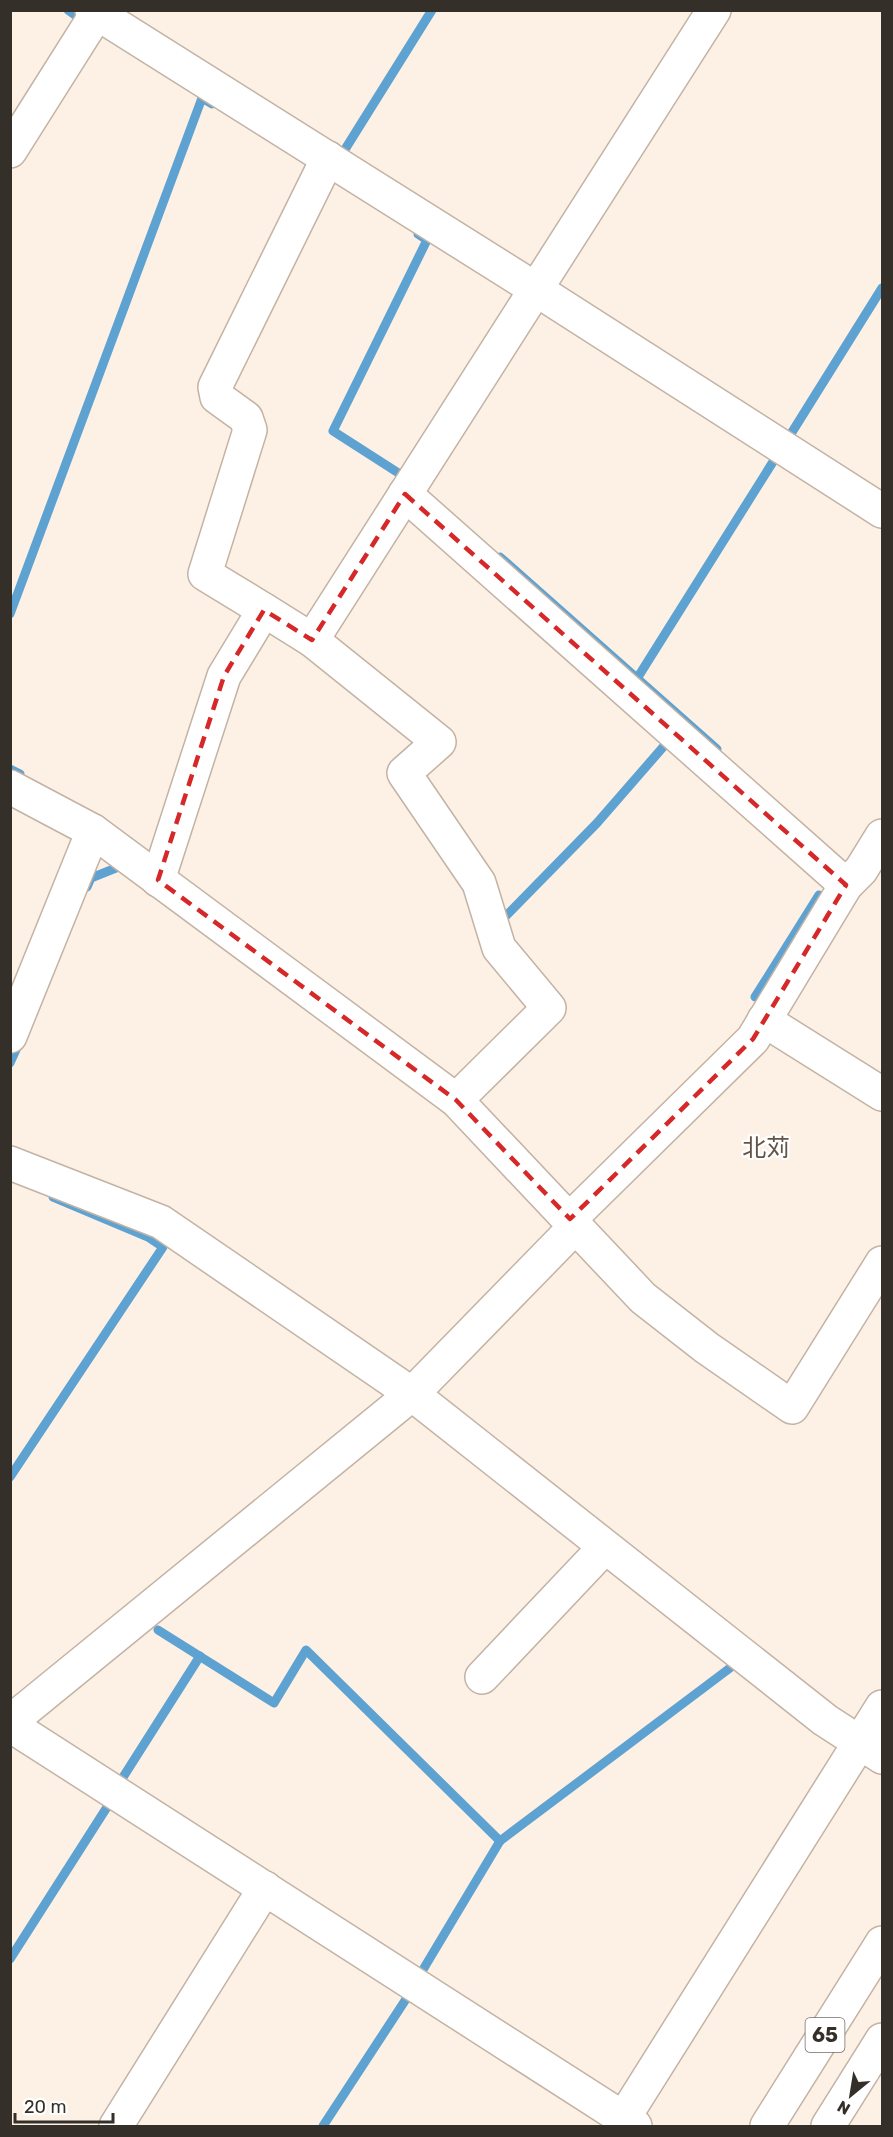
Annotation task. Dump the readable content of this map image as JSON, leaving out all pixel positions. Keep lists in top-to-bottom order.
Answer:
{
  "streets": {
    "street": ["65"]
  },
  "districts": ["北苅"],
  "scale_bar": "20 m",
  "north": "bottom left"
}
